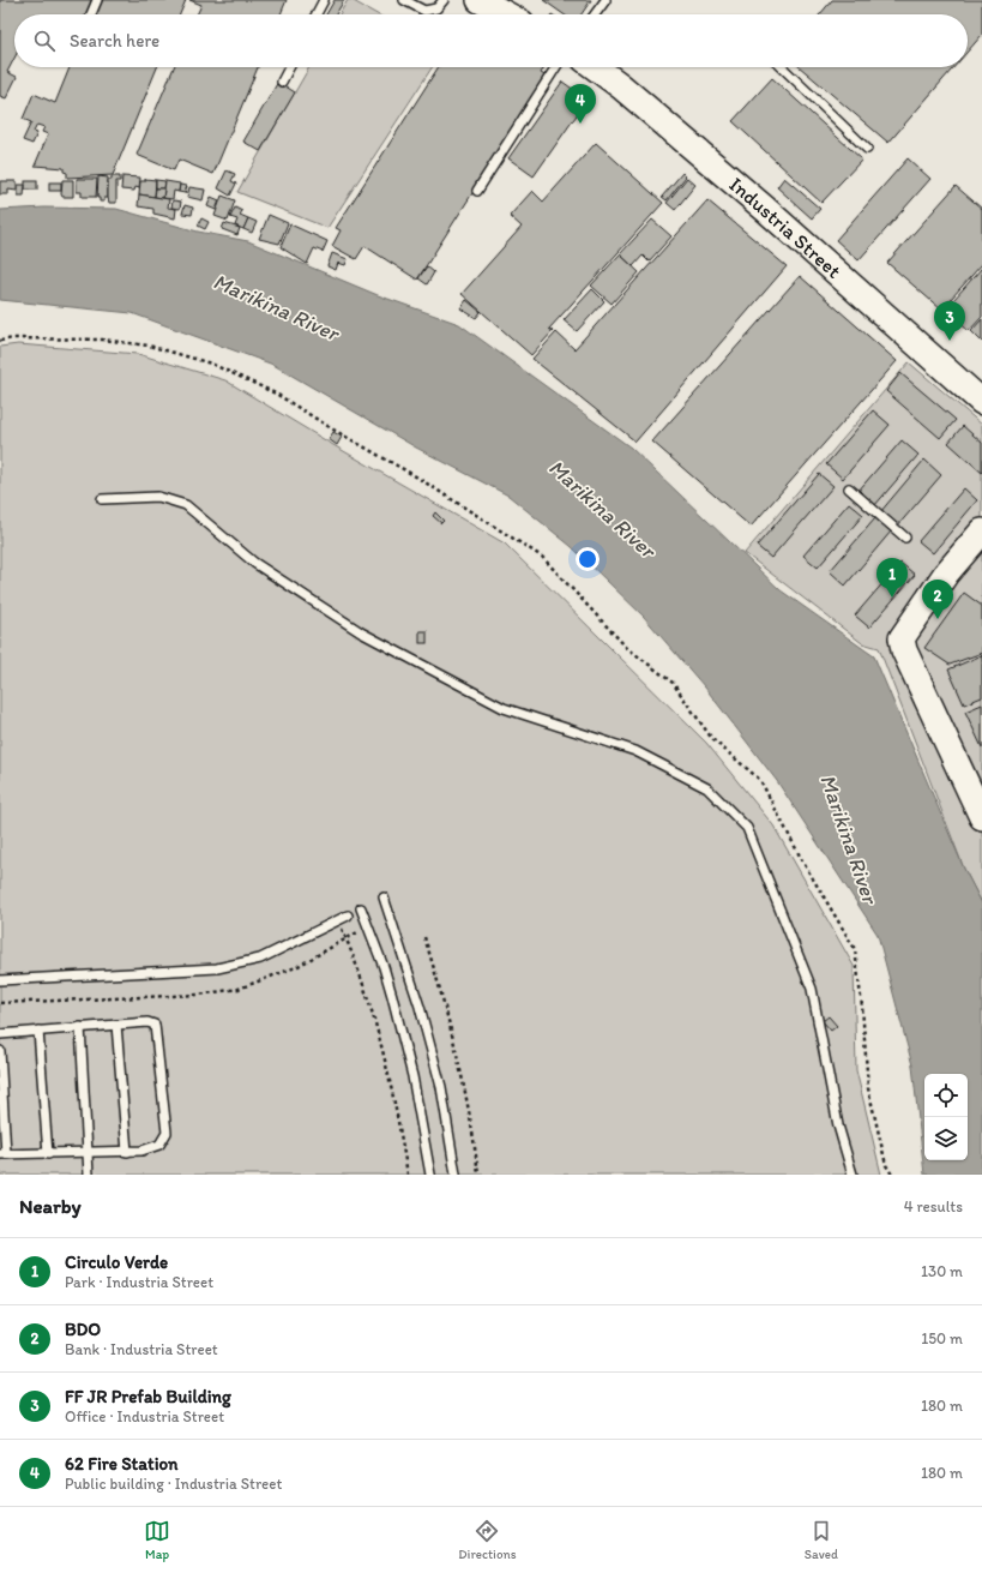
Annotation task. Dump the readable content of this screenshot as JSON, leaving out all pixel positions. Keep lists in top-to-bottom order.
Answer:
{
  "streets": {
    "street": ["Industria Street"]
  },
  "water": ["Marikina River"],
  "page": {
    "search": "Search here",
    "pins": [
      "4",
      "3",
      "1",
      "2"
    ],
    "heading": ["Nearby", "4 results"],
    "list": [
      {
        "mark": "1",
        "name": "Circulo Verde",
        "note": "Park · Industria Street",
        "value": "130 m"
      },
      {
        "mark": "2",
        "name": "BDO",
        "note": "Bank · Industria Street",
        "value": "150 m"
      },
      {
        "mark": "3",
        "name": "FF JR Prefab Building",
        "note": "Office · Industria Street",
        "value": "180 m"
      },
      {
        "mark": "4",
        "name": "62 Fire Station",
        "note": "Public building · Industria Street",
        "value": "180 m"
      }
    ],
    "nav": ["Map", "Directions", "Saved"]
  }
}
